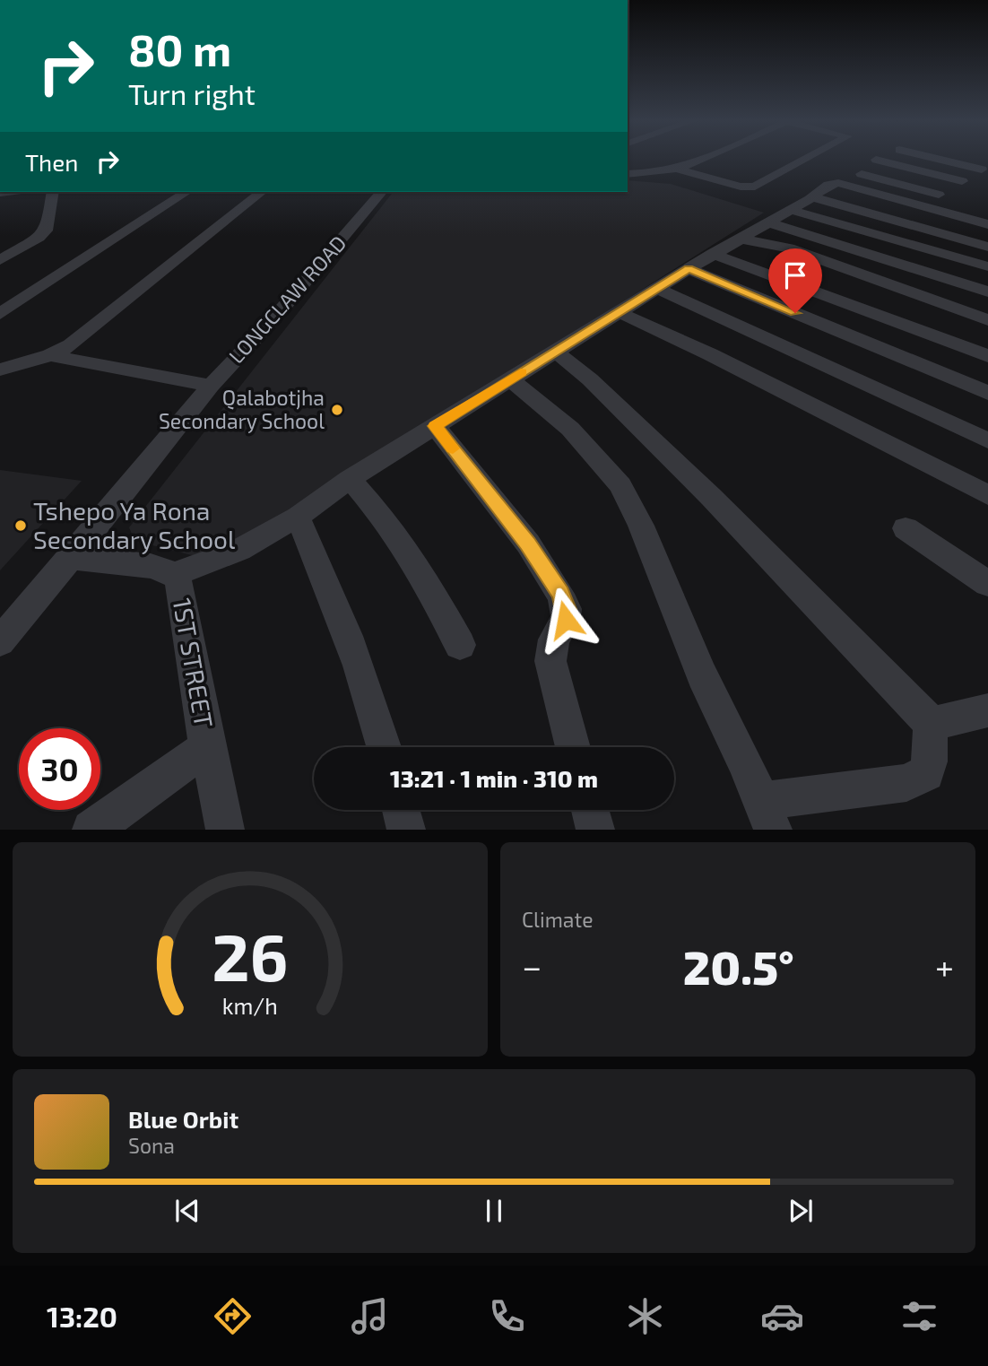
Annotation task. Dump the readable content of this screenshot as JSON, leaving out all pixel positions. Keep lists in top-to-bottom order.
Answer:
{
  "streets": {
    "street": ["LONGCLAW ROAD", "1ST STREET"]
  },
  "crossings": [
    ["LONGCLAW ROAD", "1ST STREET"]
  ],
  "places": ["Qalabotjha Secondary School", "Tshepo Ya Rona Secondary School"],
  "page": {
    "turn": ["80 m", "Turn right"],
    "then": "Then",
    "limit": "30",
    "trip": "13:21 · 1 min · 310 m",
    "tile": "Climate",
    "heat": ["−", "20.5°", "+"],
    "song": ["Blue Orbit", "Sona"],
    "tabs": "13:20",
    "gauge": ["26", "km/h"]
  }
}
